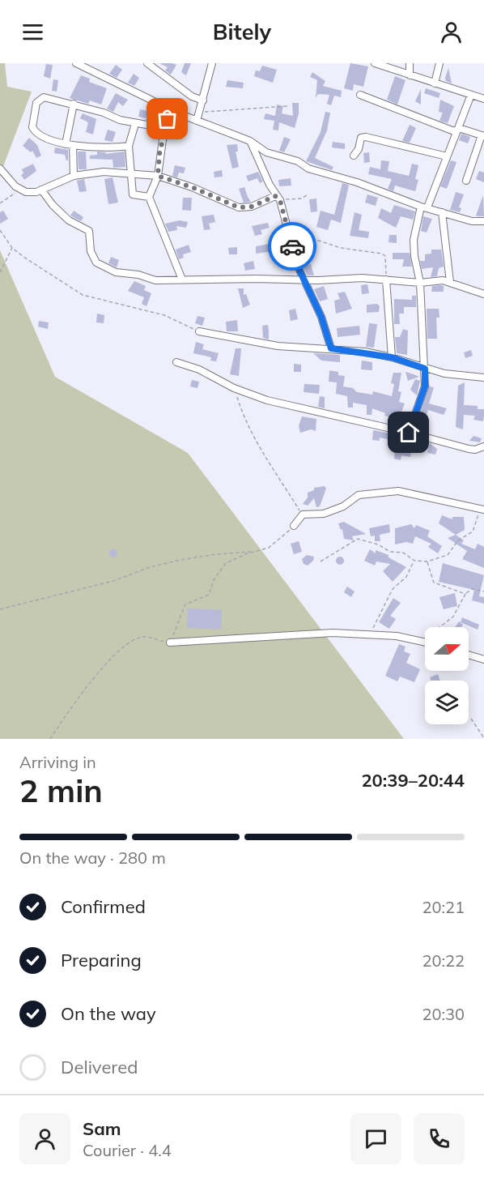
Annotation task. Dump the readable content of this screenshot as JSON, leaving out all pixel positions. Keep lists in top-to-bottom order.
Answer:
{
  "north": "right",
  "page": {
    "header": "Bitely",
    "heading": ["2 min", "Arriving in", "20:39–20:44"],
    "panel": ["Sam", "Courier · 4.4"],
    "bar": "On the way · 280 m",
    "list": [
      ["Confirmed", "20:21"],
      ["Preparing", "20:22"],
      ["On the way", "20:30"],
      "Delivered"
    ]
  }
}
